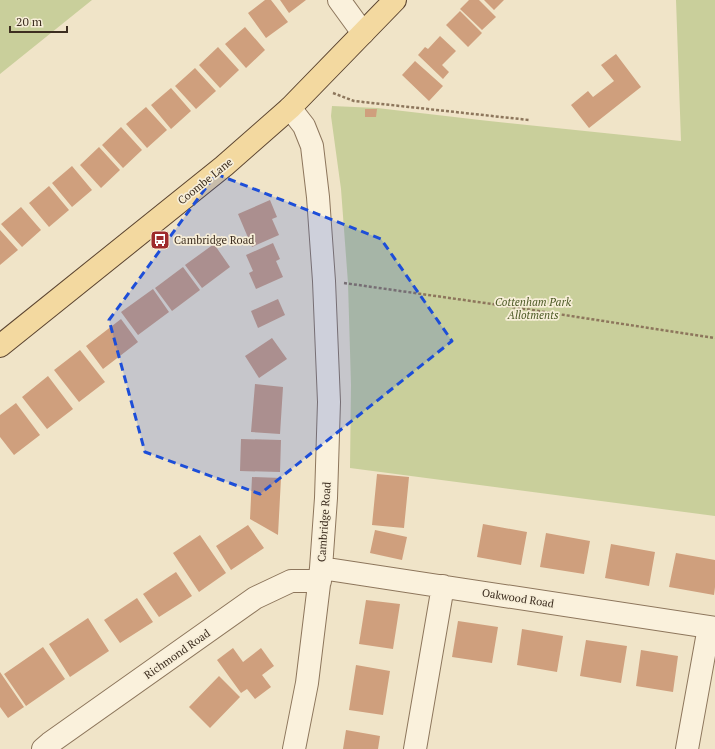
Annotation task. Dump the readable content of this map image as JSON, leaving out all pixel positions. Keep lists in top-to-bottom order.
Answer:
{
  "streets": {
    "main road": ["Coombe Lane"],
    "street": ["Cambridge Road", "Oakwood Road", "Richmond Road"]
  },
  "crossings": [
    ["Coombe Lane", "Cambridge Road"],
    ["Cambridge Road", "Oakwood Road"],
    ["Cambridge Road", "Richmond Road"],
    ["Oakwood Road", "Richmond Road"]
  ],
  "parks": ["Cottenham Park Allotments"],
  "places": {
    "bus stop": ["Cambridge Road"]
  },
  "scale_bar": "20 m"
}
